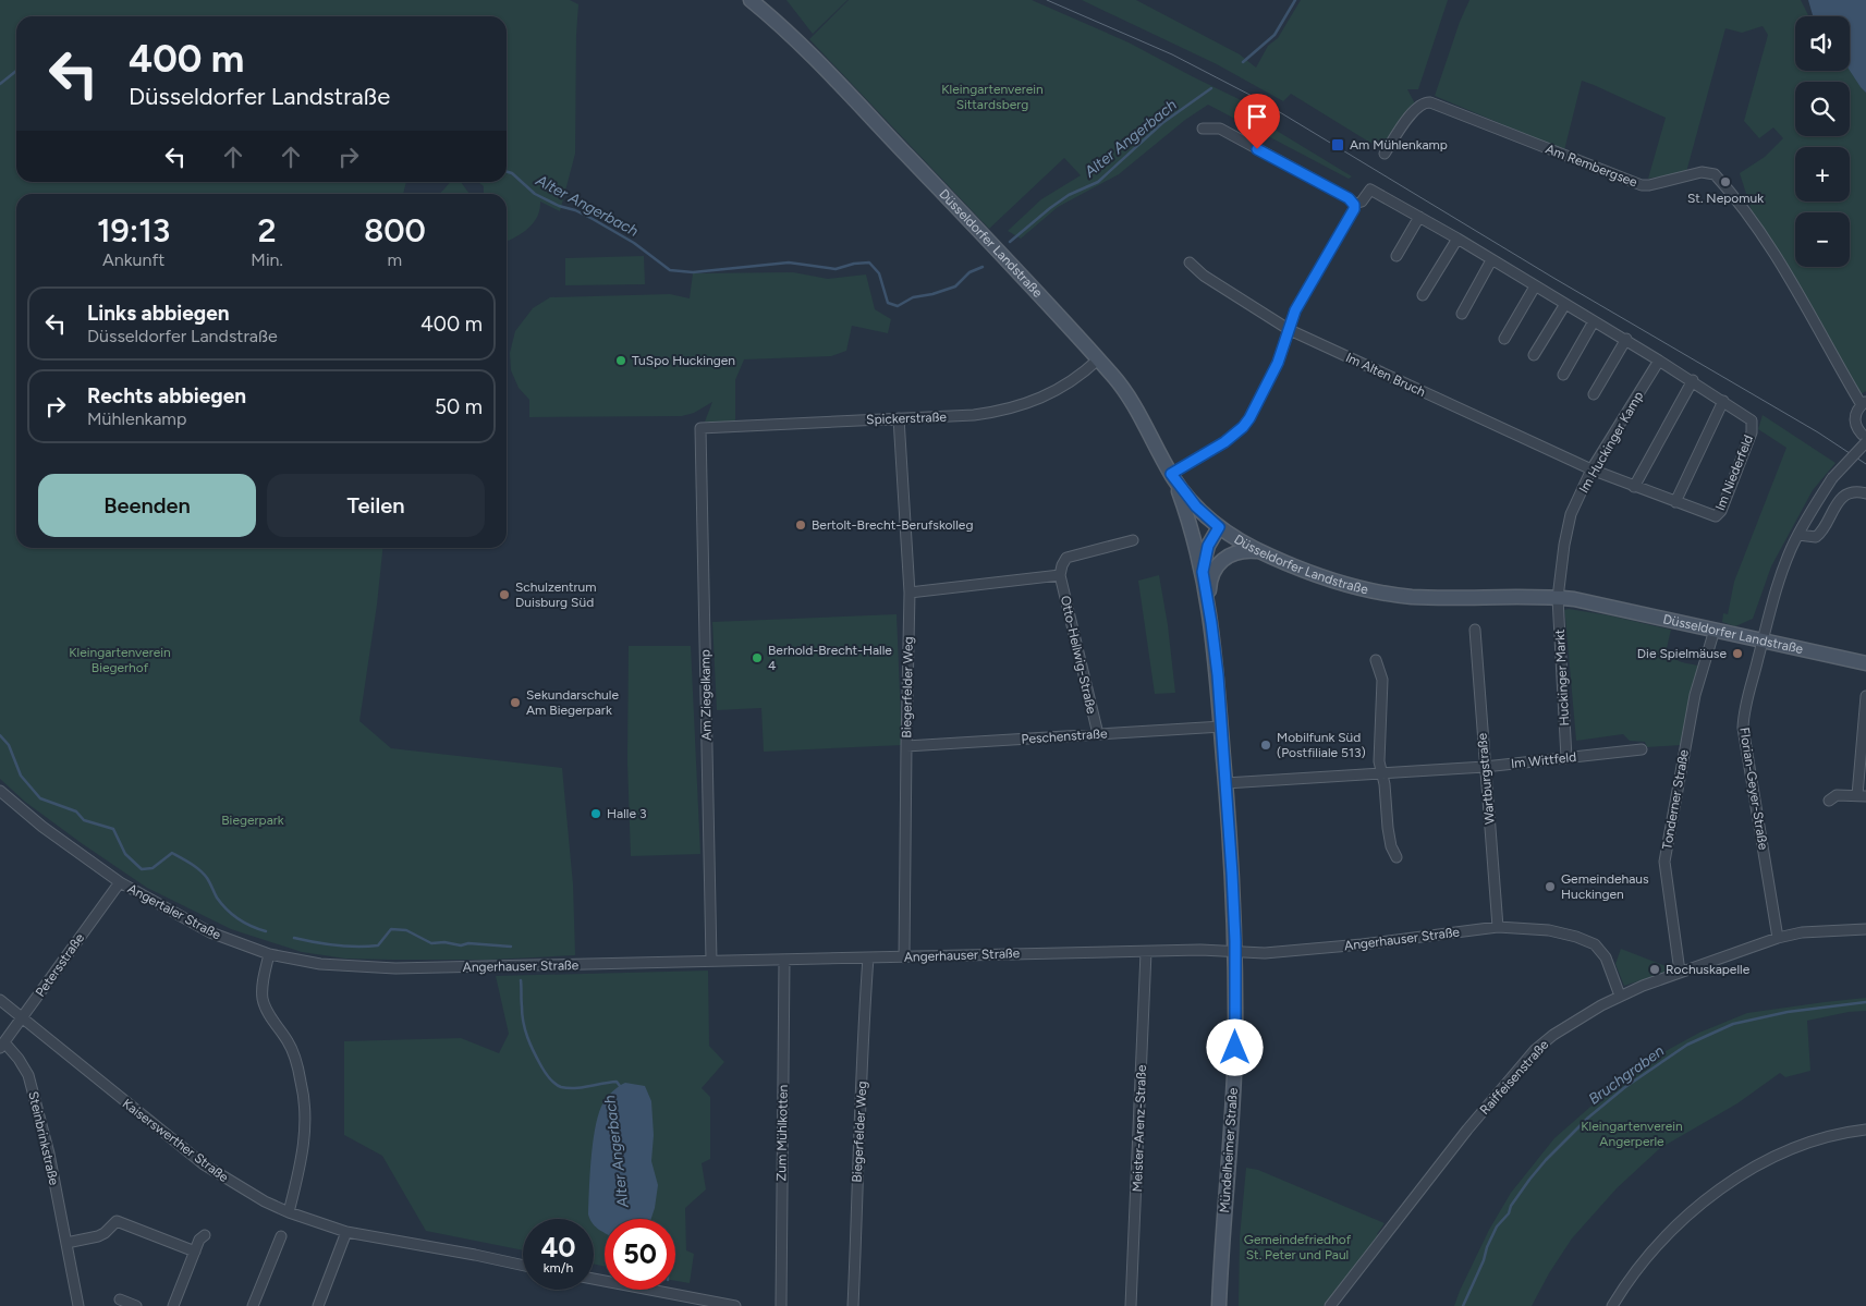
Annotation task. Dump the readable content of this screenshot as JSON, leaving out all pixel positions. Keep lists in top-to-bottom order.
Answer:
{
  "streets": {
    "main road": ["Düsseldorfer Landstraße", "Mündelheimer Straße"],
    "street": [
      "Am Rembergsee",
      "Im Alten Bruch",
      "Spickerstraße",
      "Im Huckinger Kamp",
      "Im Niederfeld",
      "Otto-Hellwig-Straße",
      "Huckinger Markt",
      "Biegerfelder Weg",
      "Am Ziegelkamp",
      "Peschenstraße",
      "Im Wittfeld",
      "Wartburgstraße",
      "Florian-Geyer-Straße",
      "Tonderner Straße",
      "Angertaler Straße",
      "Angerhauser Straße",
      "Petersstraße",
      "Raiffeisenstraße",
      "Meister-Arenz-Straße",
      "Zum Mühlkotten",
      "Steinbrinkstraße",
      "Kaiserswerther Straße"
    ]
  },
  "crossings": [
    ["Düsseldorfer Landstraße", "Spickerstraße"],
    ["Düsseldorfer Landstraße", "Im Huckinger Kamp"],
    ["Düsseldorfer Landstraße", "Huckinger Markt"],
    ["Düsseldorfer Landstraße", "Florian-Geyer-Straße"],
    ["Düsseldorfer Landstraße", "Tonderner Straße"],
    ["Düsseldorfer Landstraße", "Mündelheimer Straße"],
    ["Im Alten Bruch", "Im Huckinger Kamp"],
    ["Im Alten Bruch", "Im Niederfeld"],
    ["Spickerstraße", "Biegerfelder Weg"],
    ["Spickerstraße", "Am Ziegelkamp"],
    ["Im Huckinger Kamp", "Im Niederfeld"],
    ["Im Huckinger Kamp", "Huckinger Markt"],
    ["Otto-Hellwig-Straße", "Peschenstraße"],
    ["Huckinger Markt", "Im Wittfeld"],
    ["Biegerfelder Weg", "Peschenstraße"],
    ["Biegerfelder Weg", "Angerhauser Straße"],
    ["Am Ziegelkamp", "Angerhauser Straße"],
    ["Peschenstraße", "Mündelheimer Straße"],
    ["Im Wittfeld", "Wartburgstraße"],
    ["Im Wittfeld", "Mündelheimer Straße"],
    ["Wartburgstraße", "Angerhauser Straße"],
    ["Florian-Geyer-Straße", "Raiffeisenstraße"],
    ["Tonderner Straße", "Raiffeisenstraße"],
    ["Angertaler Straße", "Angerhauser Straße"],
    ["Angertaler Straße", "Petersstraße"],
    ["Angerhauser Straße", "Raiffeisenstraße"],
    ["Angerhauser Straße", "Meister-Arenz-Straße"],
    ["Angerhauser Straße", "Zum Mühlkotten"],
    ["Angerhauser Straße", "Mündelheimer Straße"],
    ["Petersstraße", "Steinbrinkstraße"],
    ["Petersstraße", "Kaiserswerther Straße"]
  ],
  "water": ["Alter Angerbach", "Bruchgraben"],
  "parks": [
    "Kleingartenverein Sittardsberg",
    "Kleingartenverein Biegerhof",
    "Biegerpark",
    "Kleingartenverein Angerperle",
    "Gemeindefriedhof St. Peter und Paul"
  ],
  "places": {
    "transit": ["Am Mühlenkamp"],
    "other": [
      "St. Nepomuk",
      "TuSpo Huckingen",
      "Bertolt-Brecht-Berufskolleg",
      "Schulzentrum Duisburg Süd",
      "Die Spielmäuse",
      "Berhold-Brecht-Halle 4",
      "Sekundarschule Am Biegerpark",
      "Mobilfunk Süd (Postfiliale 513)",
      "Halle 3",
      "Gemeindehaus Huckingen",
      "Rochuskapelle"
    ]
  },
  "page": {
    "map_buttons": ["+", "−"],
    "turn": ["400 m", "Düsseldorfer Landstraße"],
    "eta": [
      "19:13",
      "Ankunft",
      "2",
      "Min.",
      "800",
      "m"
    ],
    "list": [
      {
        "name": "Links abbiegen",
        "note": "Düsseldorfer Landstraße",
        "value": "400 m"
      },
      {
        "name": "Rechts abbiegen",
        "note": "Mühlenkamp",
        "value": "50 m"
      }
    ],
    "buttons": ["Beenden", "Teilen"],
    "speed": "40 km/h",
    "limit": "50"
  }
}
